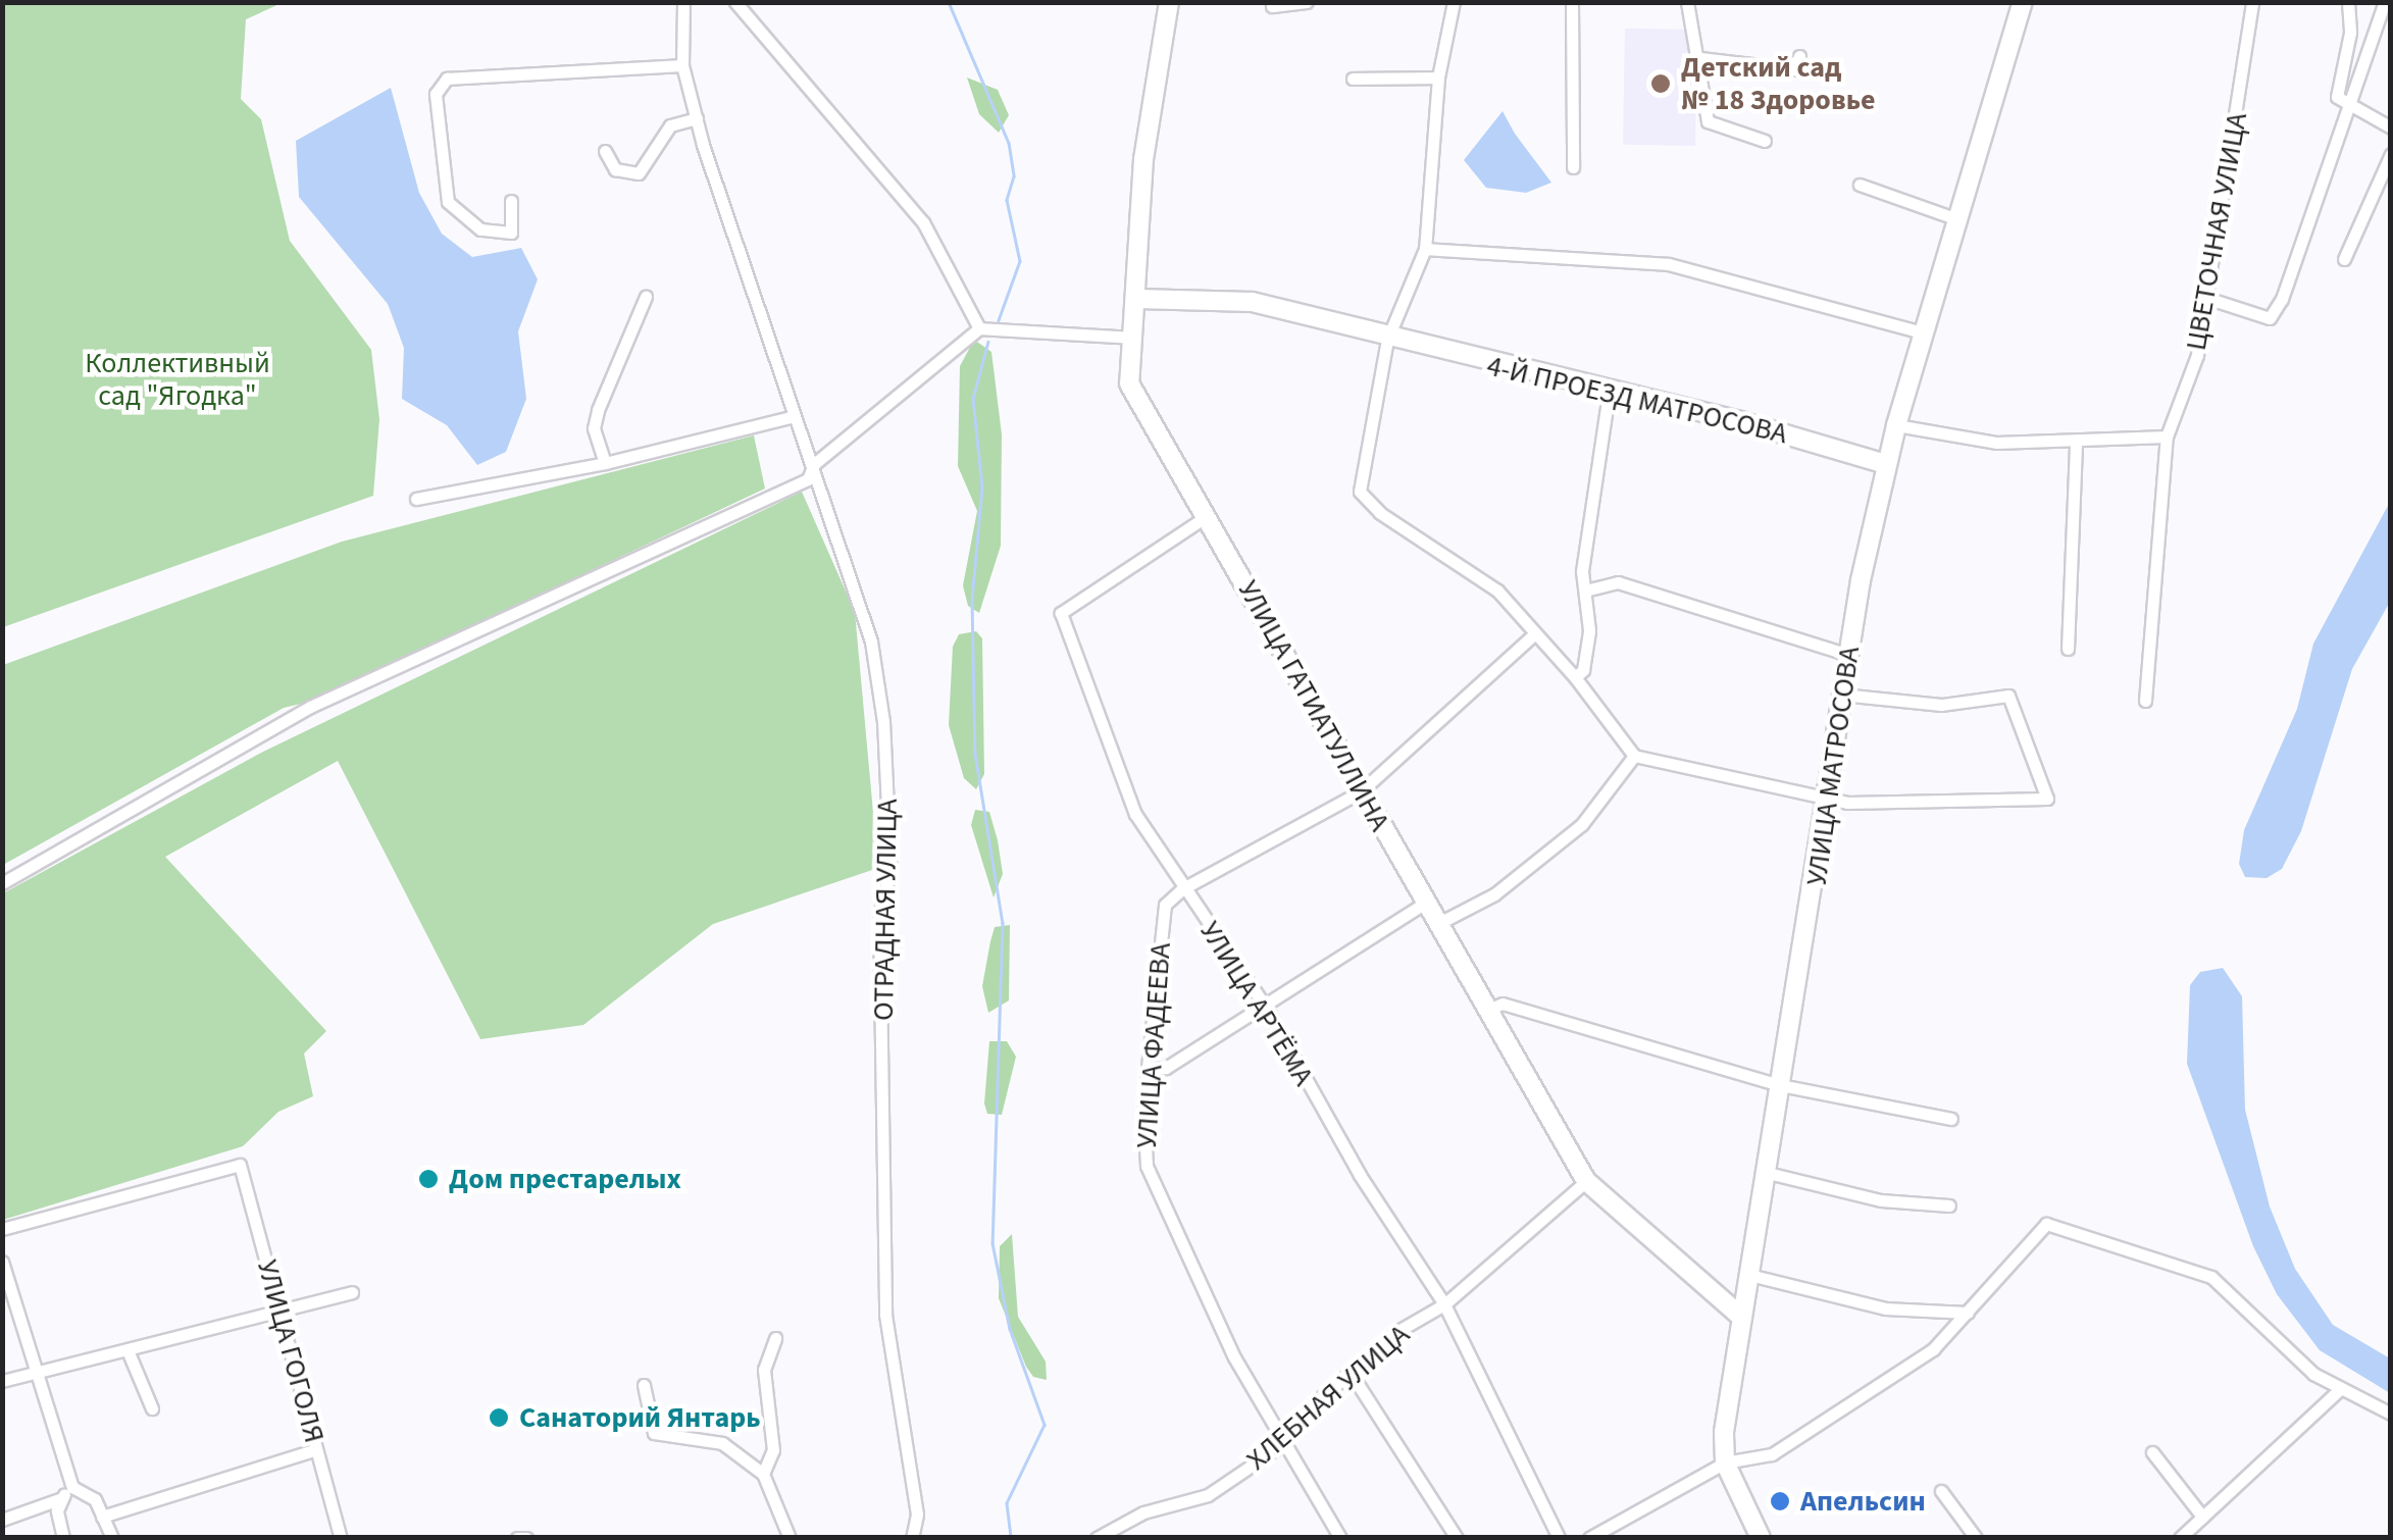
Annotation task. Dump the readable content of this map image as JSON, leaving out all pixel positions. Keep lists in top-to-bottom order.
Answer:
{
  "streets": {
    "street": [
      "ЦВЕТОЧНАЯ УЛИЦА",
      "4-Й ПРОЕЗД МАТРОСОВА",
      "УЛИЦА ГАТИАТУЛЛИНА",
      "УЛИЦА МАТРОСОВА",
      "ОТРАДНАЯ УЛИЦА",
      "УЛИЦА АРТЁМА",
      "УЛИЦА ФАДЕЕВА",
      "УЛИЦА ГОГОЛЯ",
      "ХЛЕБНАЯ УЛИЦА"
    ]
  },
  "crossings": [
    ["4-Й ПРОЕЗД МАТРОСОВА", "УЛИЦА ГАТИАТУЛЛИНА"],
    ["4-Й ПРОЕЗД МАТРОСОВА", "УЛИЦА МАТРОСОВА"],
    ["УЛИЦА ГАТИАТУЛЛИНА", "УЛИЦА МАТРОСОВА"],
    ["УЛИЦА ГАТИАТУЛЛИНА", "УЛИЦА АРТЁМА"],
    ["УЛИЦА ГАТИАТУЛЛИНА", "ХЛЕБНАЯ УЛИЦА"],
    ["УЛИЦА АРТЁМА", "УЛИЦА ФАДЕЕВА"],
    ["УЛИЦА АРТЁМА", "ХЛЕБНАЯ УЛИЦА"],
    ["УЛИЦА ФАДЕЕВА", "ХЛЕБНАЯ УЛИЦА"]
  ],
  "parks": ["Коллективный сад \"Ягодка\""],
  "places": [
    "Детский сад № 18 Здоровье",
    "Дом престарелых",
    "Санаторий Янтарь",
    "Апельсин"
  ]
}
